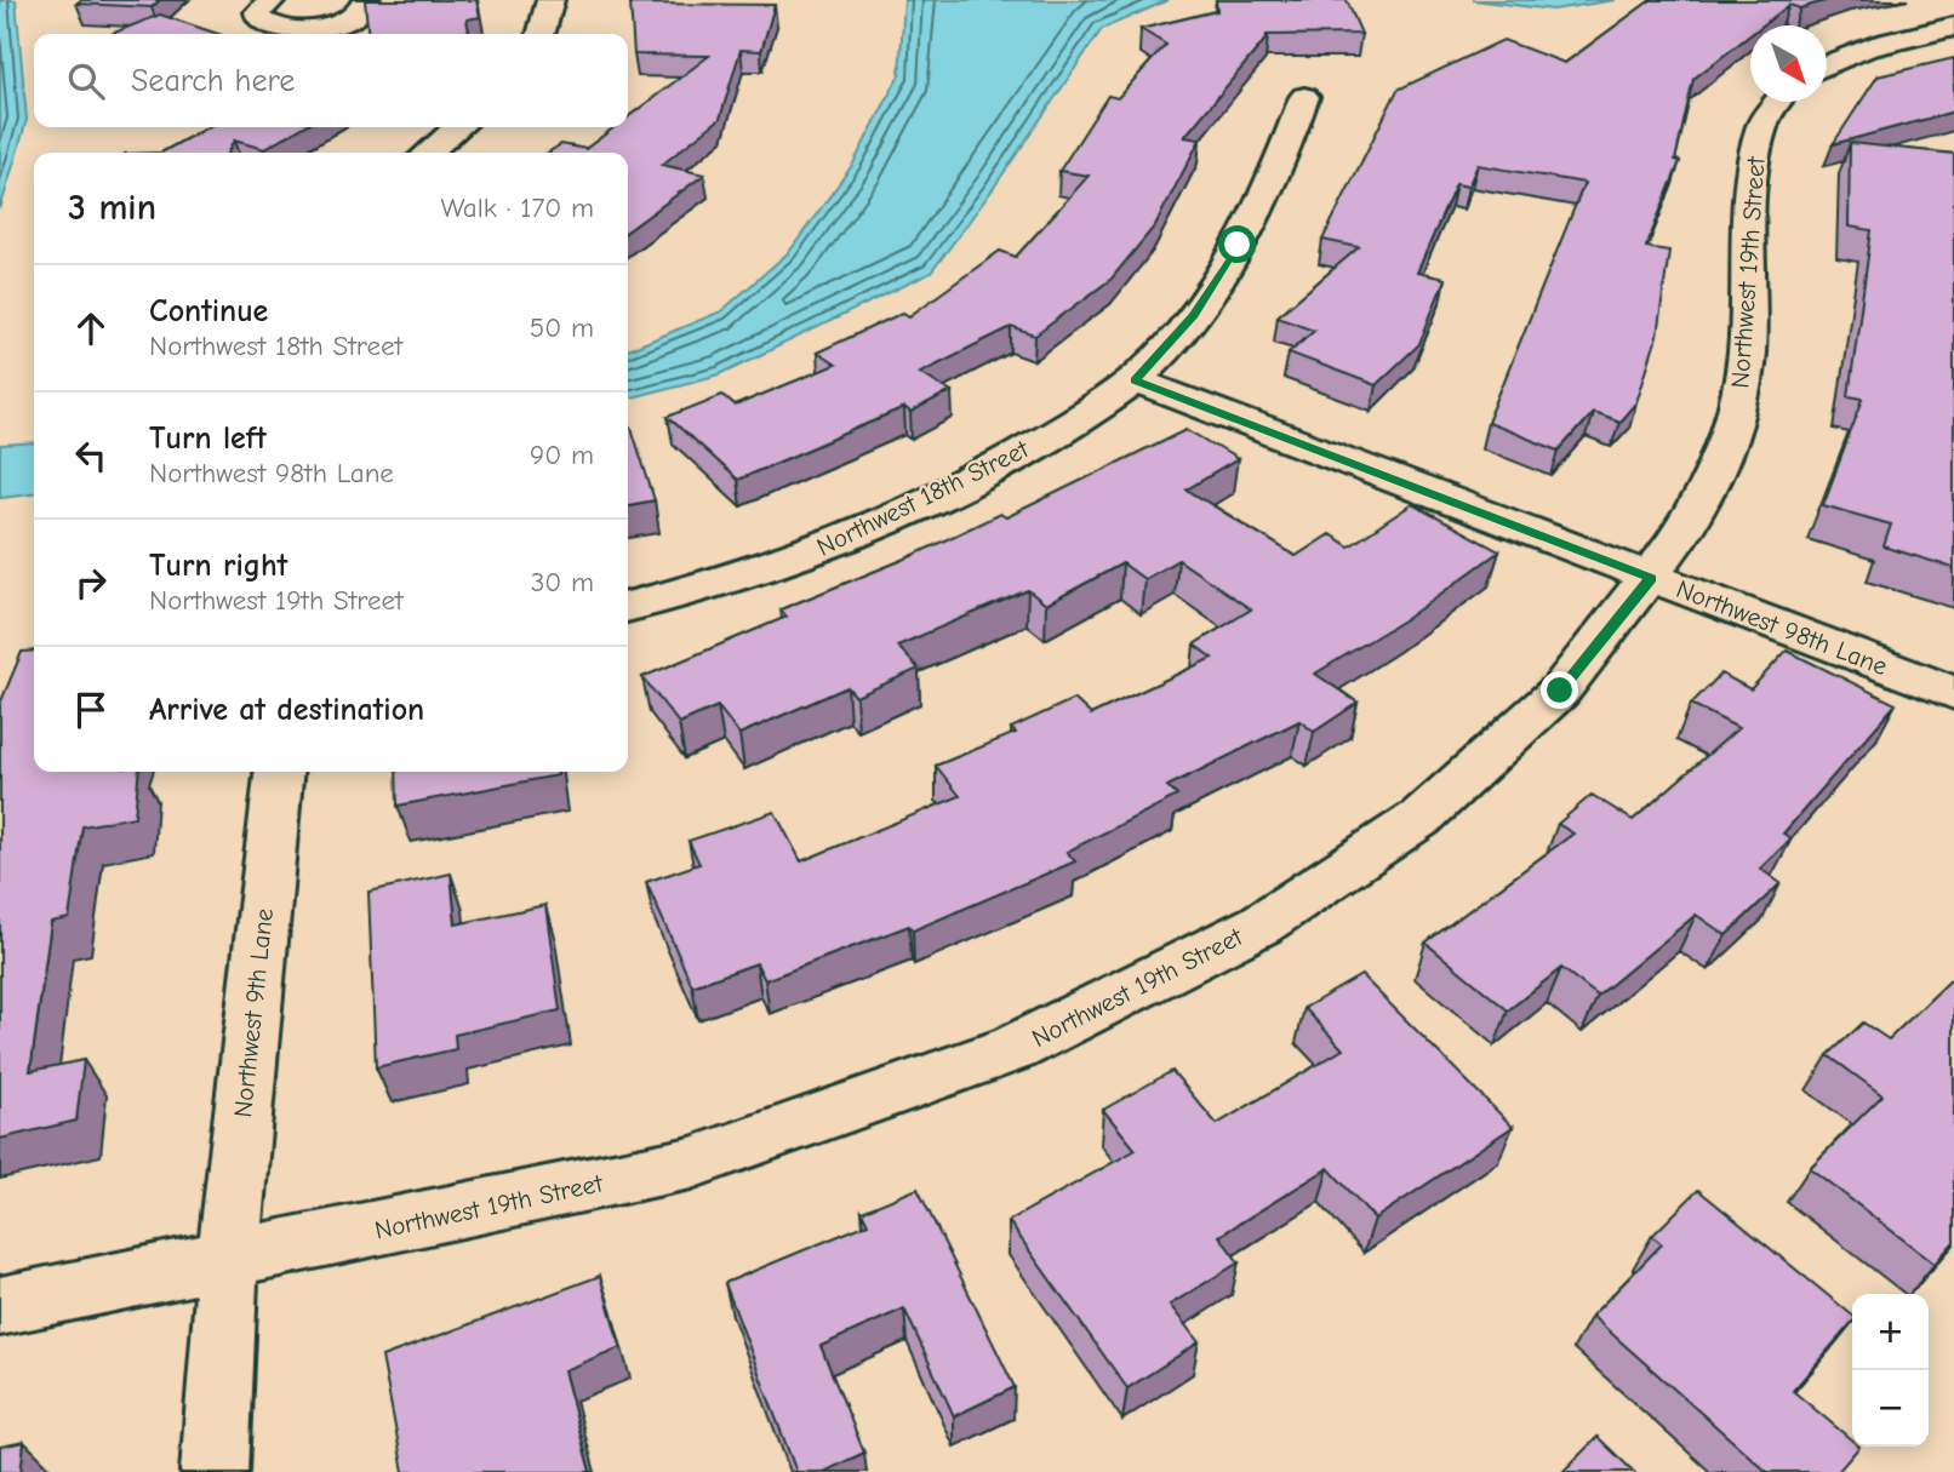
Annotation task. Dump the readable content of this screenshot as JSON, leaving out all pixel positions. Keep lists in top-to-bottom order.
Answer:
{
  "streets": {
    "street": [
      "Northwest 19th Street",
      "Northwest 18th Street",
      "Northwest 98th Lane",
      "Northwest 9th Lane"
    ]
  },
  "crossings": [
    ["Northwest 19th Street", "Northwest 98th Lane"],
    ["Northwest 19th Street", "Northwest 9th Lane"],
    ["Northwest 18th Street", "Northwest 98th Lane"]
  ],
  "north": "bottom right",
  "page": {
    "search": "Search here",
    "heading": ["3 min", "Walk · 170 m"],
    "list": [
      ["Continue", "Northwest 18th Street", "50 m"],
      ["Turn left", "Northwest 98th Lane", "90 m"],
      ["Turn right", "Northwest 19th Street", "30 m"],
      "Arrive at destination"
    ],
    "map_buttons": ["+", "−"]
  }
}
